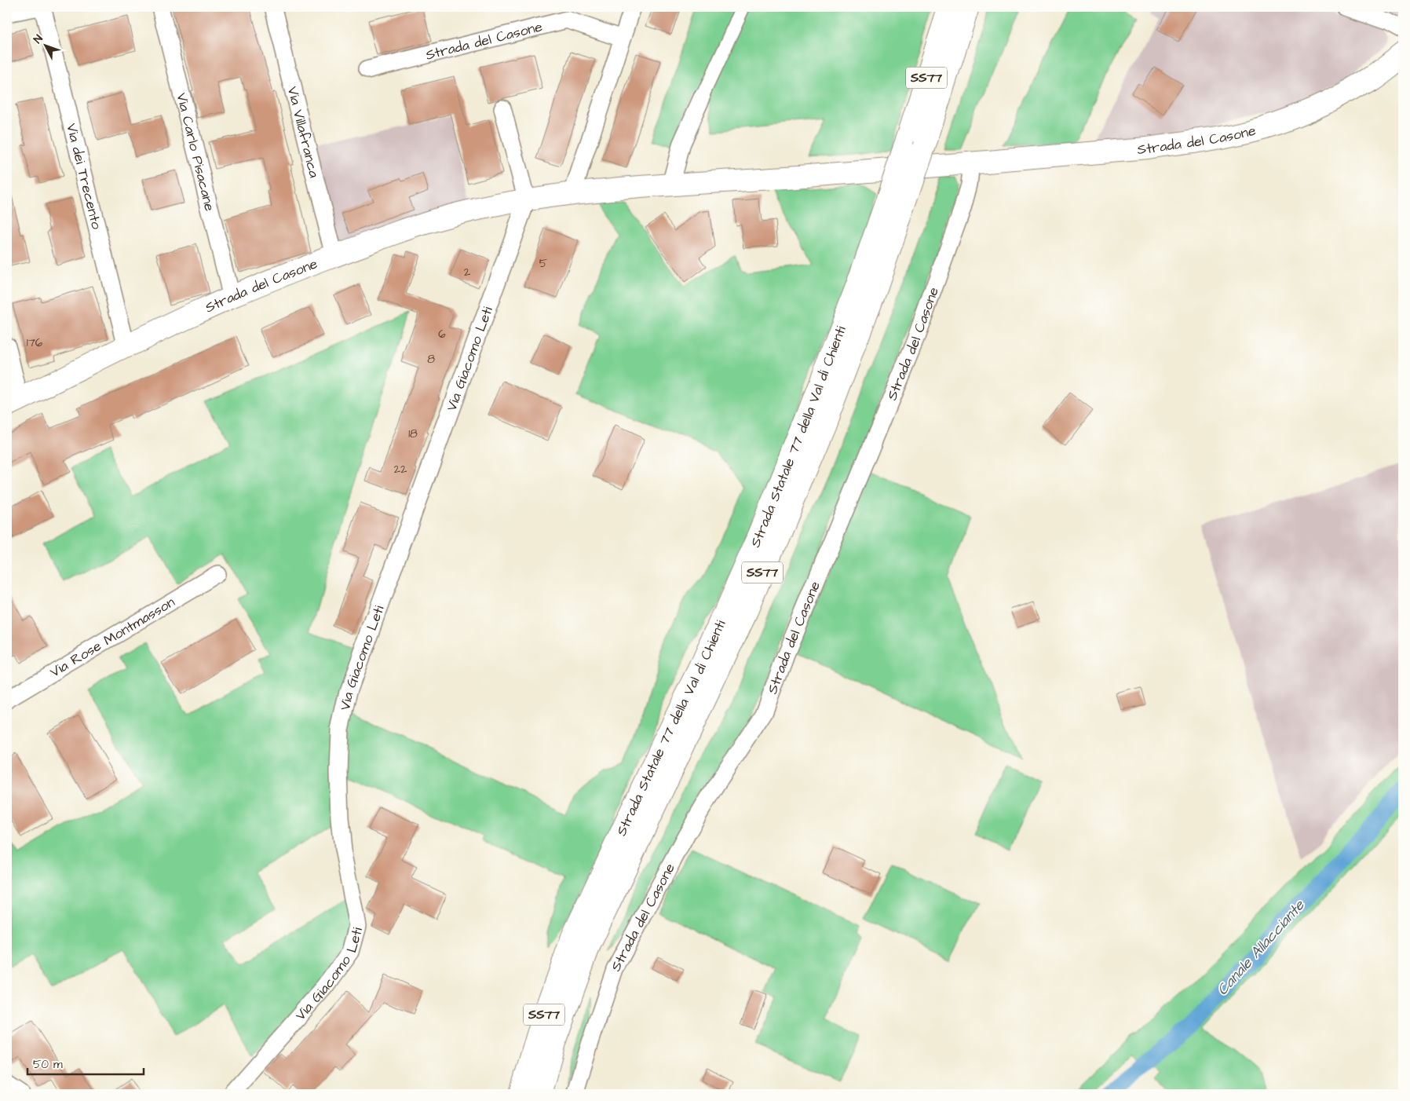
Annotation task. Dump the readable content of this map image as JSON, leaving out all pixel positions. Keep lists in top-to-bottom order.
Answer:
{
  "streets": {
    "main road": ["Strada del Casone", "SS77", "Strada Statale 77 della Val di Chienti"],
    "street": [
      "Via Villafranca",
      "Via Carlo Pisacane",
      "Via dei Trecento",
      "Via Giacomo Leti",
      "Via Rose Montmasson"
    ]
  },
  "crossings": [
    ["Strada del Casone", "Via Villafranca"],
    ["Strada del Casone", "Via Carlo Pisacane"],
    ["Strada del Casone", "Via dei Trecento"],
    ["Strada del Casone", "Via Giacomo Leti"]
  ],
  "water": ["Canale Allacciante"],
  "house_numbers": [
    "5",
    "2",
    "6",
    "176",
    "8",
    "18",
    "22"
  ],
  "scale_bar": "50 m",
  "north": "top left"
}
